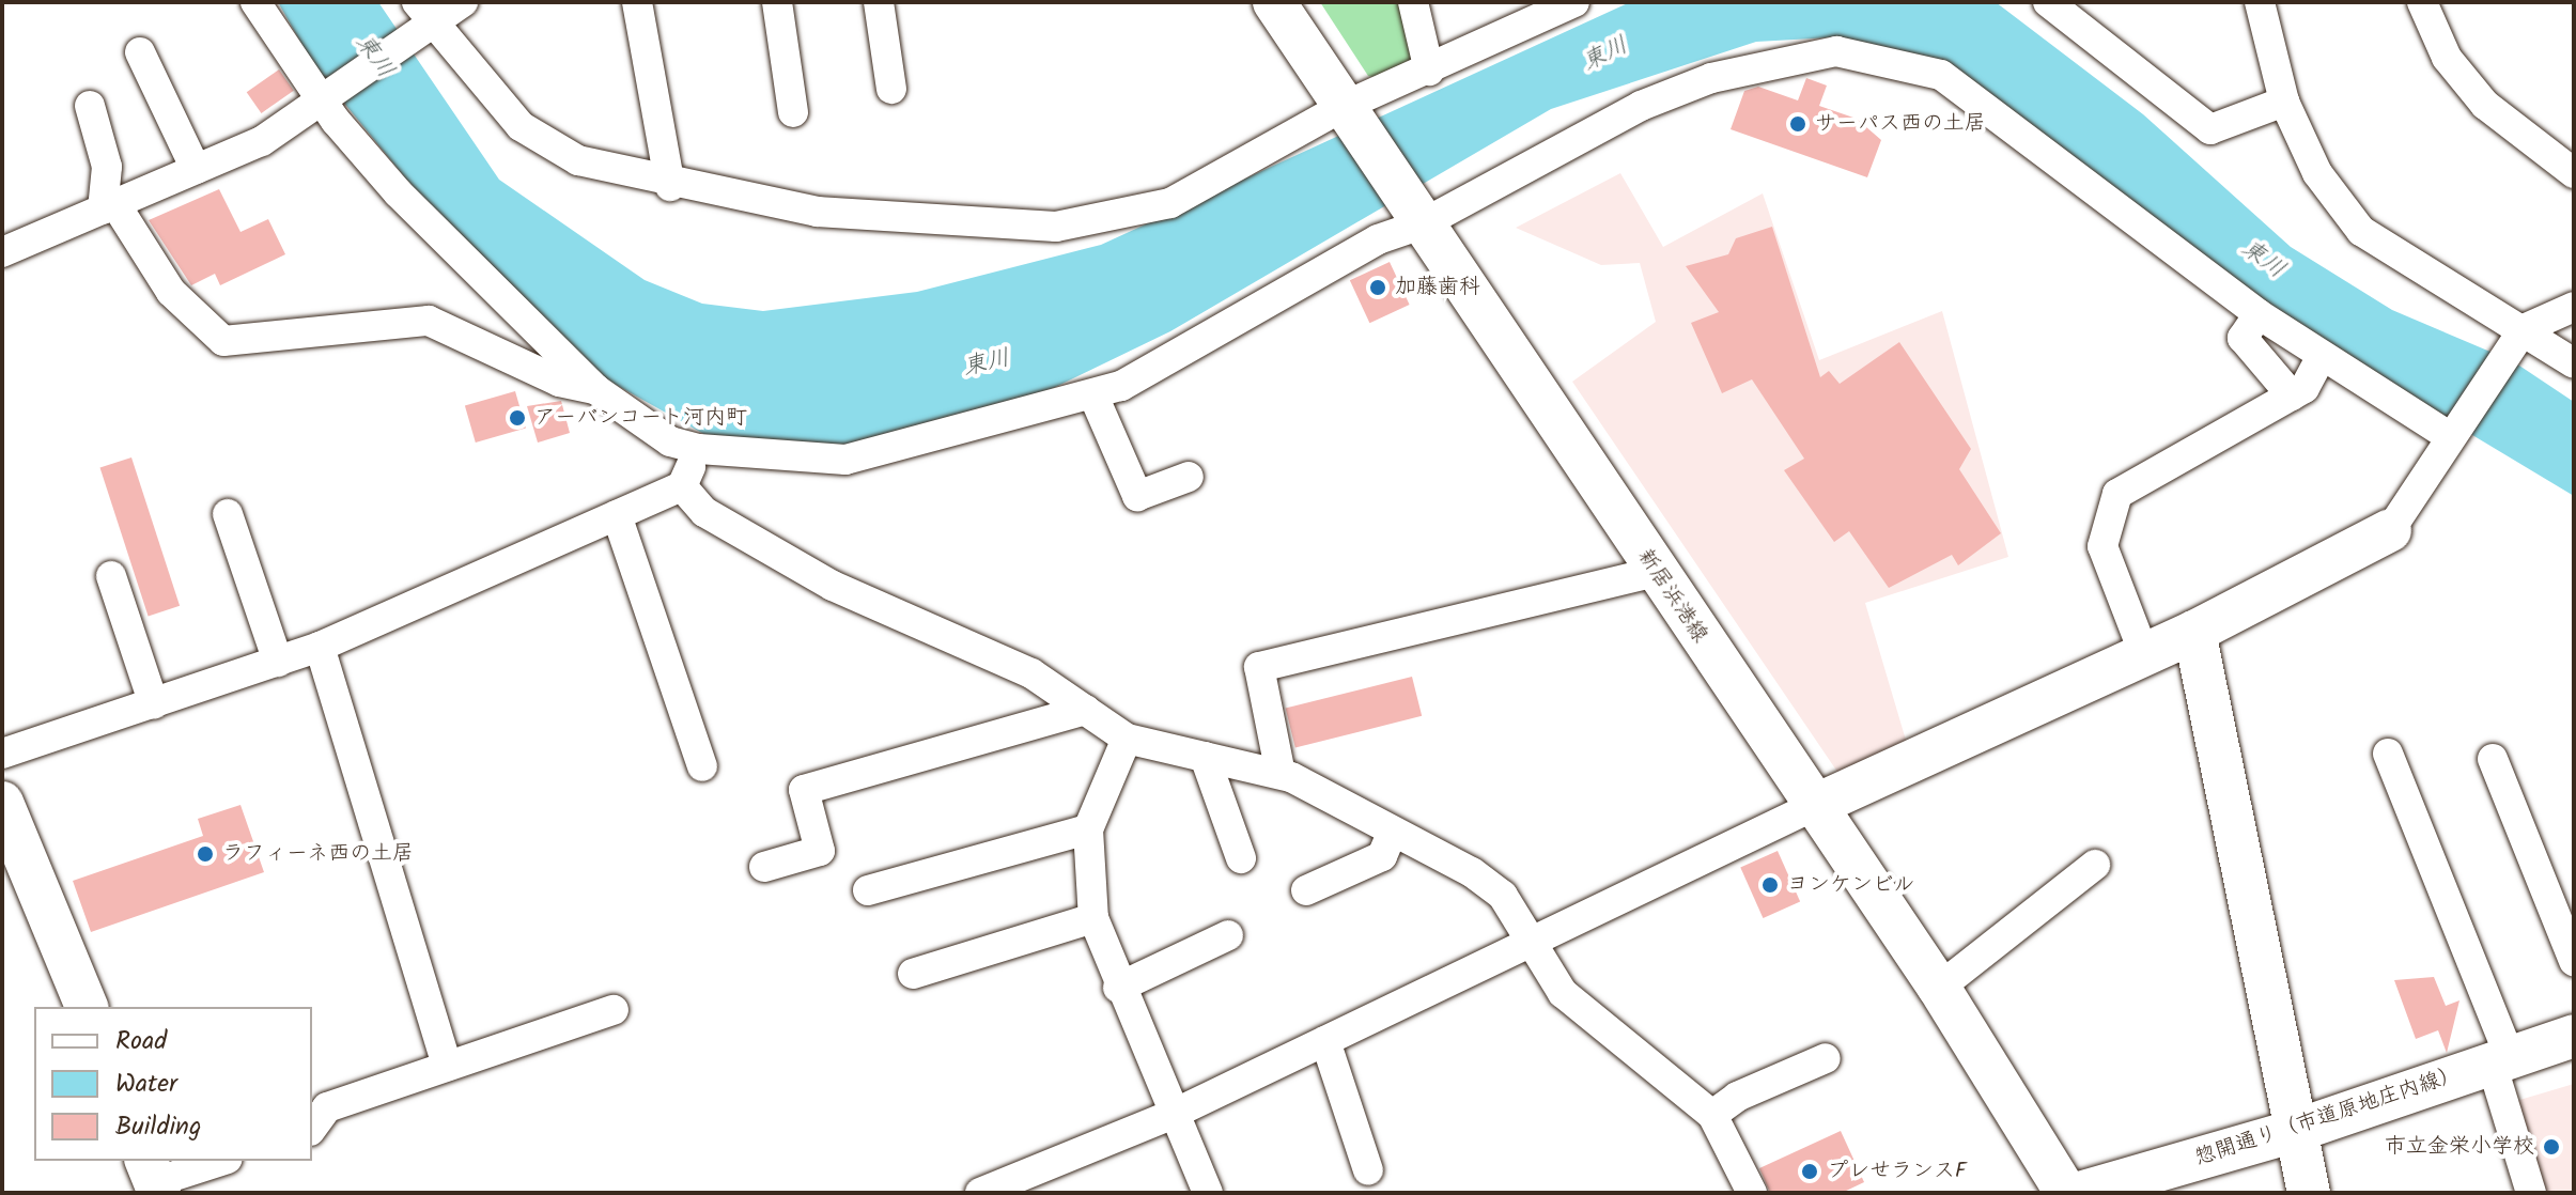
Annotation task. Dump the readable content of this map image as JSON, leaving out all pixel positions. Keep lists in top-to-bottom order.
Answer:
{
  "streets": {
    "street": ["新居浜港線", "惣開通り（市道原地庄内線）"]
  },
  "water": ["東川"],
  "places": [
    "サーパス西の土居",
    "加藤歯科",
    "アーバンコート河内町",
    "ラフィーネ西の土居",
    "ヨンケンビル",
    "市立金栄小学校",
    "プレせランスF"
  ],
  "legend": ["Road", "Water", "Building"]
}
